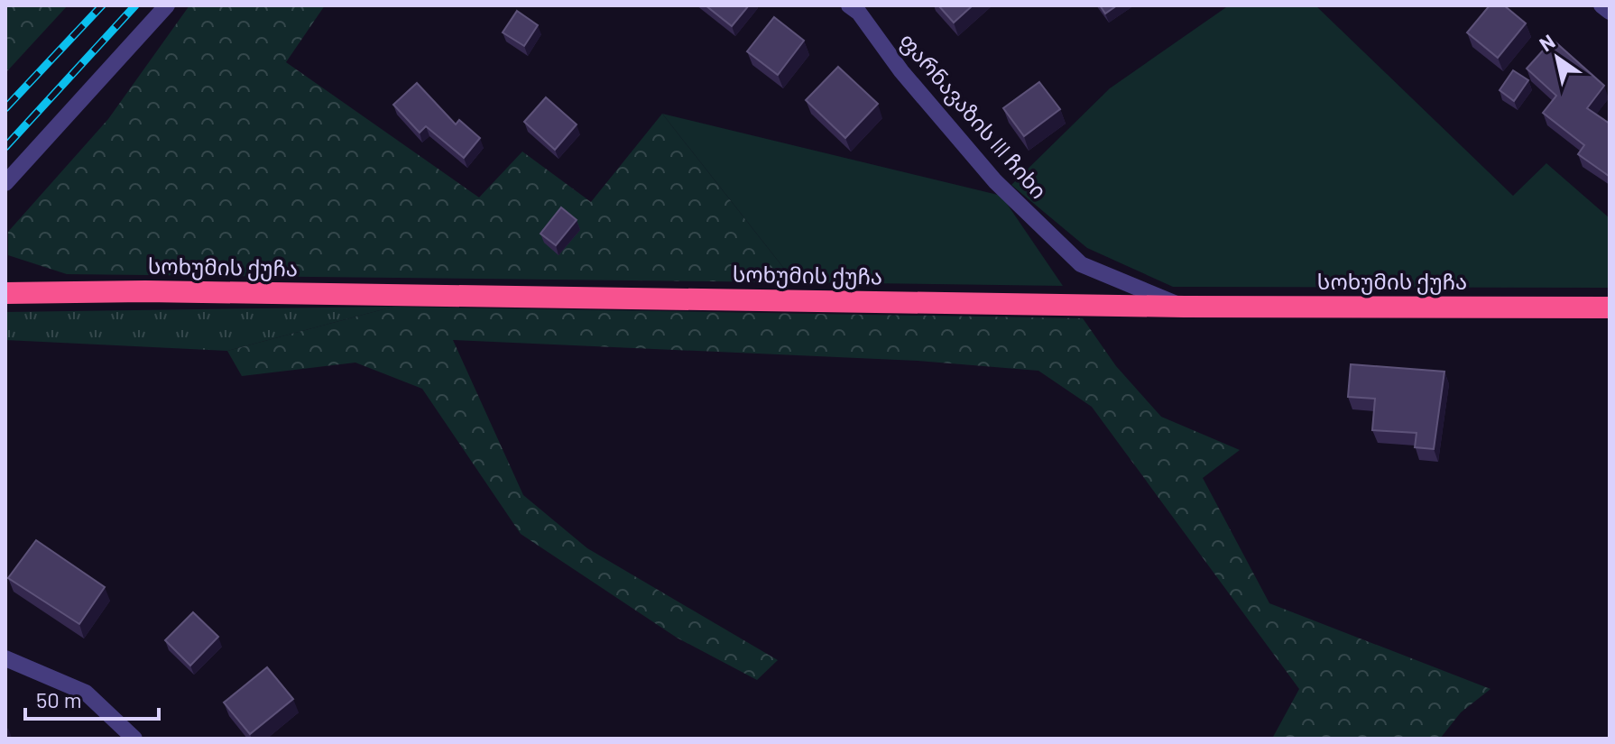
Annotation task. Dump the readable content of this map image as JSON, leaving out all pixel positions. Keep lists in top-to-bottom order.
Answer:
{
  "streets": {
    "highway": ["სოხუმის ქუჩა"],
    "street": ["ფარნავაზის III ჩიხი"]
  },
  "crossings": [
    ["ფარნავაზის III ჩიხი", "სოხუმის ქუჩა"]
  ],
  "scale_bar": "50 m",
  "north": "top left"
}
